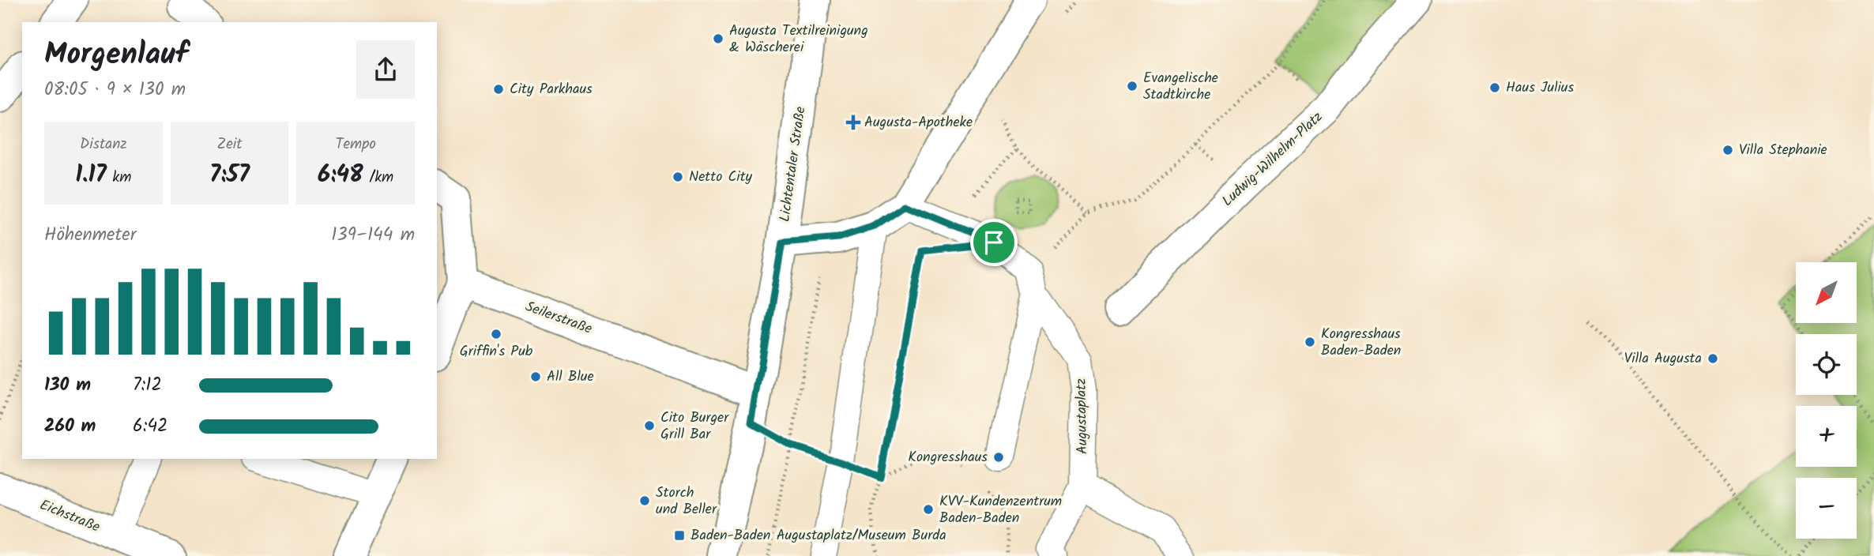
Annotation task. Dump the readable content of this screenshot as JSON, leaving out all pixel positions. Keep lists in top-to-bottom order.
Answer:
{
  "streets": {
    "street": [
      "Ludwig-Wilhelm-Platz",
      "Lichtentaler Straße",
      "Seilerstraße",
      "Eichstraße"
    ],
    "lane": ["Augustaplatz"]
  },
  "crossings": [
    ["Lichtentaler Straße", "Seilerstraße"]
  ],
  "places": {
    "other": [
      "Augusta Textilreinigung & Wäscherei",
      "Evangelische Stadtkirche",
      "Haus Julius",
      "City Parkhaus",
      "Villa Stephanie",
      "Netto City",
      "Griffin's Pub",
      "Kongresshaus Baden-Baden",
      "Villa Augusta",
      "All Blue",
      "Cito Burger Grill Bar",
      "Kongresshaus",
      "Storch und Beller",
      "KVV-Kundenzentrum Baden-Baden"
    ],
    "health": ["Augusta-Apotheke"],
    "transit": ["Baden-Baden Augustaplatz/Museum Burda"]
  },
  "north": "bottom left",
  "page": {
    "heading": ["Morgenlauf", "08:05 · 9 × 130 m"],
    "stats": [
      ["Distanz", "1.17 km"],
      ["Zeit", "7:57"],
      ["Tempo", "6:48 /km"]
    ],
    "chart": ["Höhenmeter", "139–144 m"],
    "map_buttons": ["+", "−"],
    "list": [
      {
        "name": "130 m",
        "note": "7:12"
      },
      {
        "name": "260 m",
        "note": "6:42"
      }
    ]
  }
}
